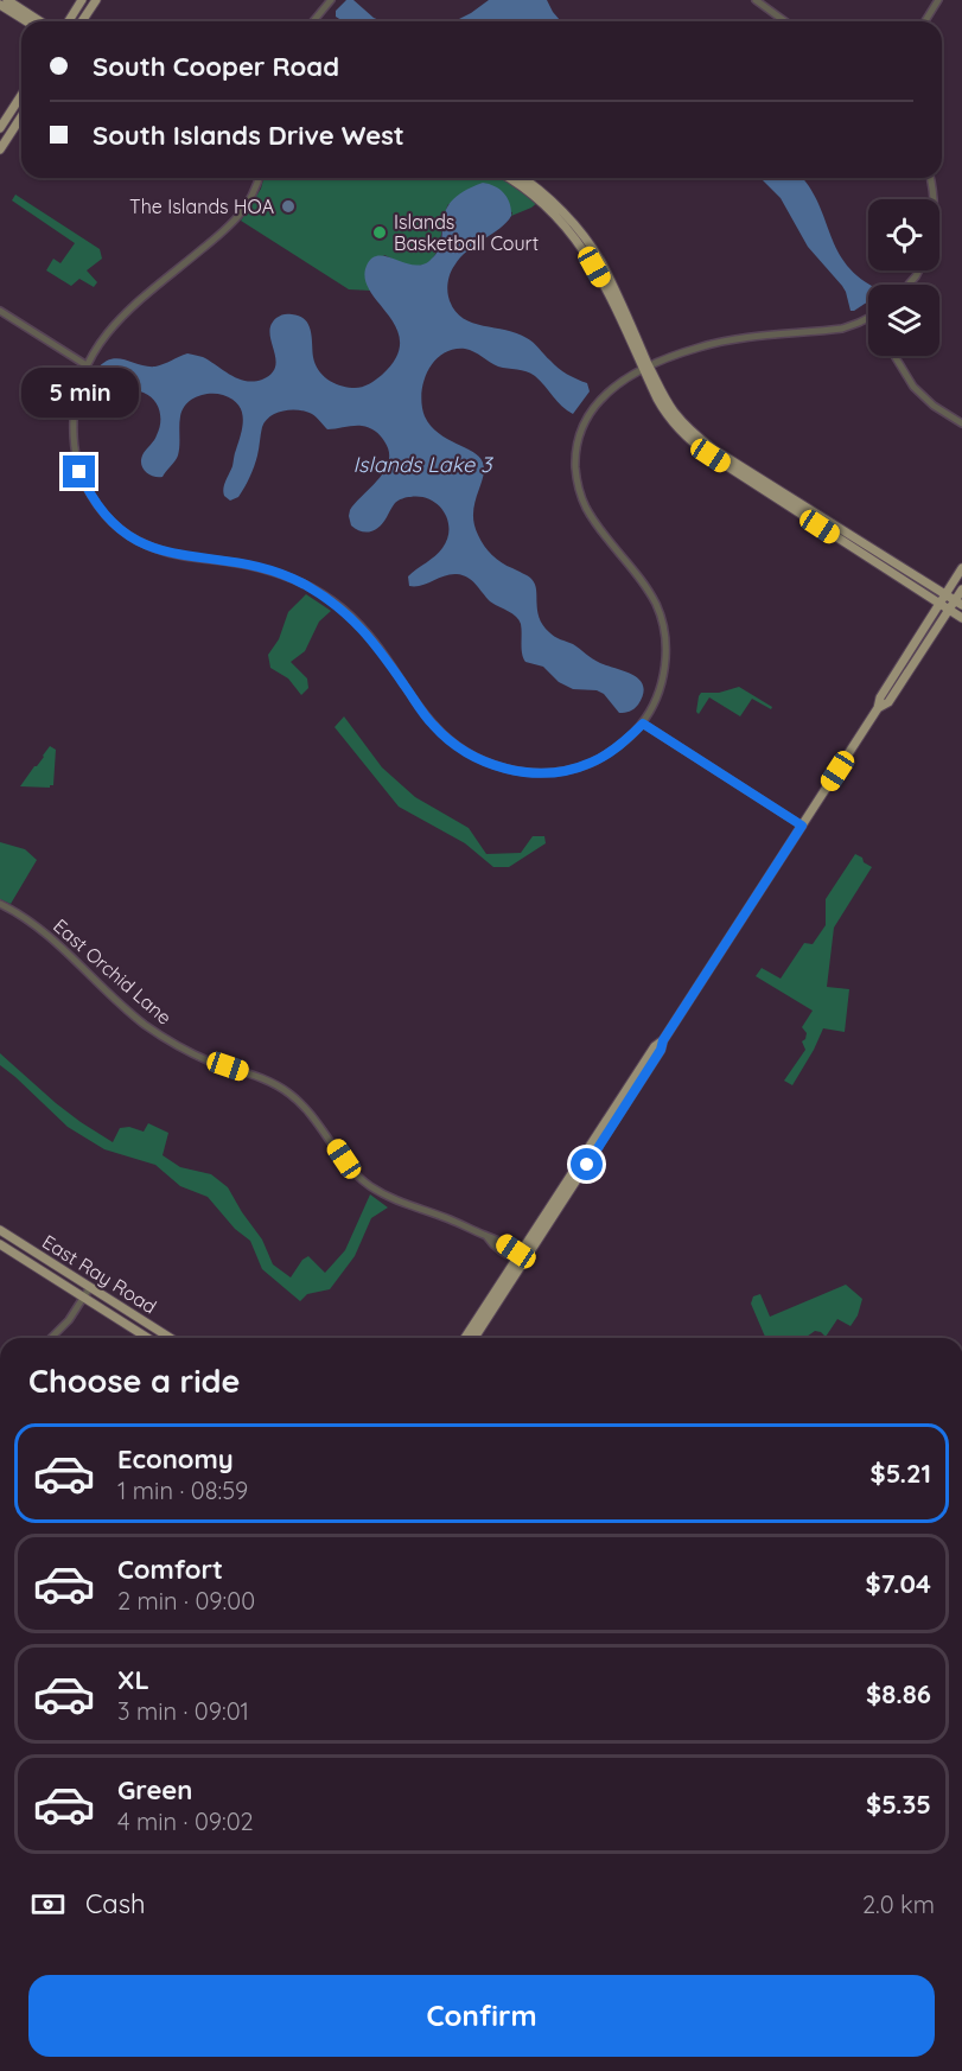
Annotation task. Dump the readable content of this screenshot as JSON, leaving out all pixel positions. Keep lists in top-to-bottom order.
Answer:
{
  "streets": {
    "main road": ["East Ray Road"],
    "street": ["East Orchid Lane"]
  },
  "water": ["Islands Lake 3"],
  "places": ["The Islands HOA", "Islands Basketball Court"],
  "page": {
    "banner": ["South Cooper Road", "South Islands Drive West"],
    "bubble": "5 min",
    "heading": "Choose a ride",
    "list": [
      {
        "name": "Economy",
        "note": "1 min · 08:59",
        "value": "$5.21"
      },
      {
        "name": "Comfort",
        "note": "2 min · 09:00",
        "value": "$7.04"
      },
      {
        "name": "XL",
        "note": "3 min · 09:01",
        "value": "$8.86"
      },
      {
        "name": "Green",
        "note": "4 min · 09:02",
        "value": "$5.35"
      }
    ],
    "pay": ["Cash", "2.0 km"],
    "buttons": "Confirm"
  }
}
